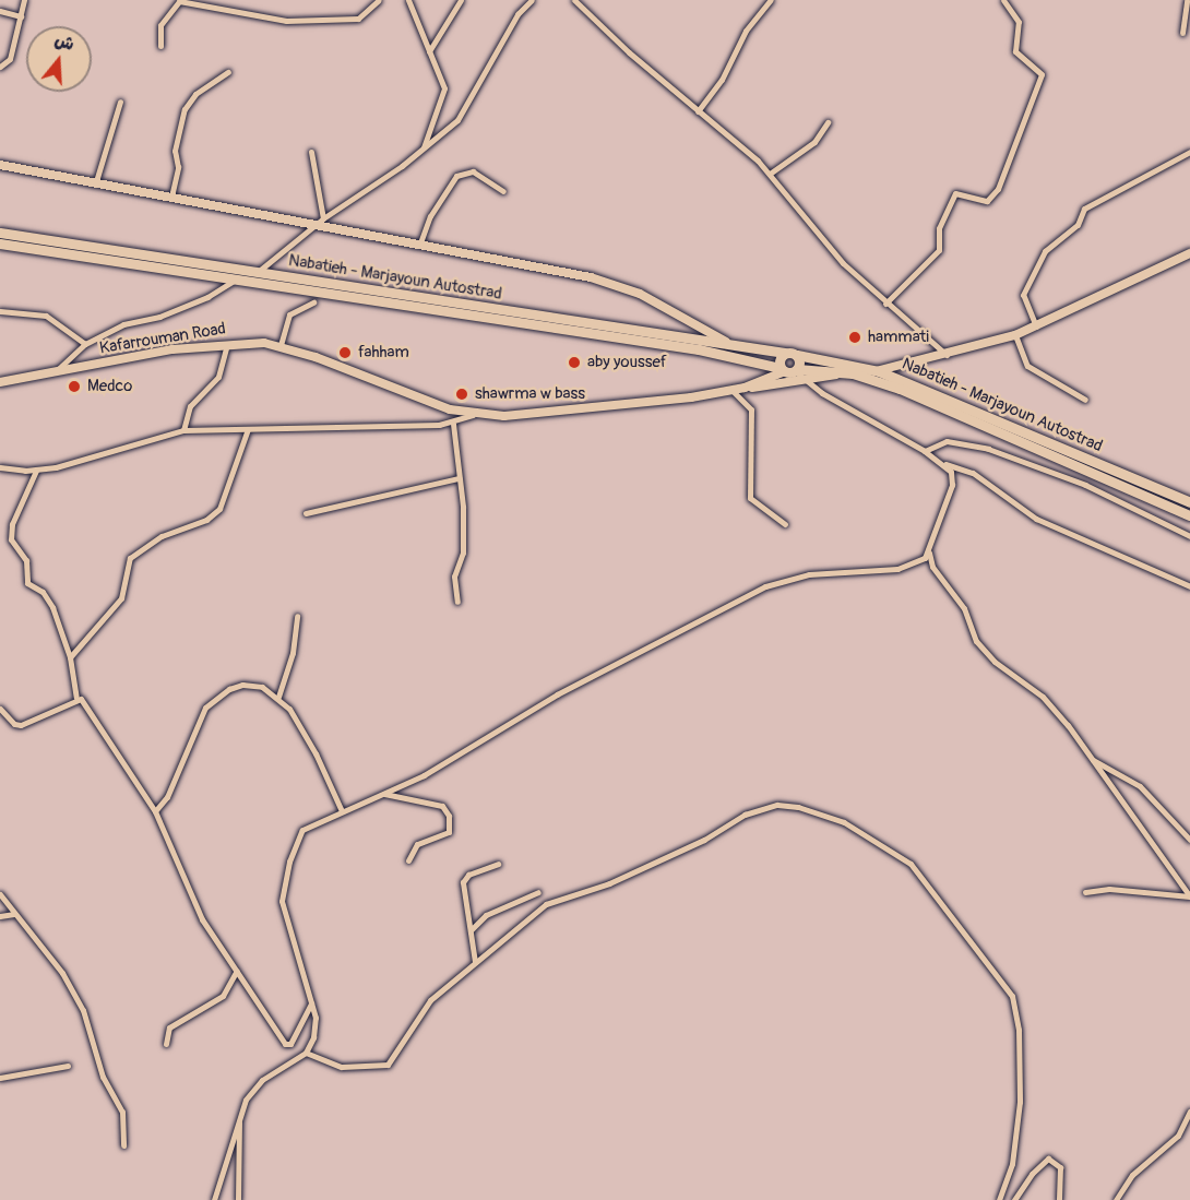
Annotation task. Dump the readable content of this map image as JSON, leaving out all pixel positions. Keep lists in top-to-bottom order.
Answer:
{
  "streets": {
    "highway": ["Nabatieh - Marjayoun Autostrad"],
    "main road": ["Kafarrouman Road"]
  },
  "crossings": [
    ["Nabatieh - Marjayoun Autostrad", "Kafarrouman Road"]
  ],
  "places": [
    "hammati",
    "fahham",
    "aby youssef",
    "Medco",
    "shawrma w bass"
  ],
  "north": "top"
}
